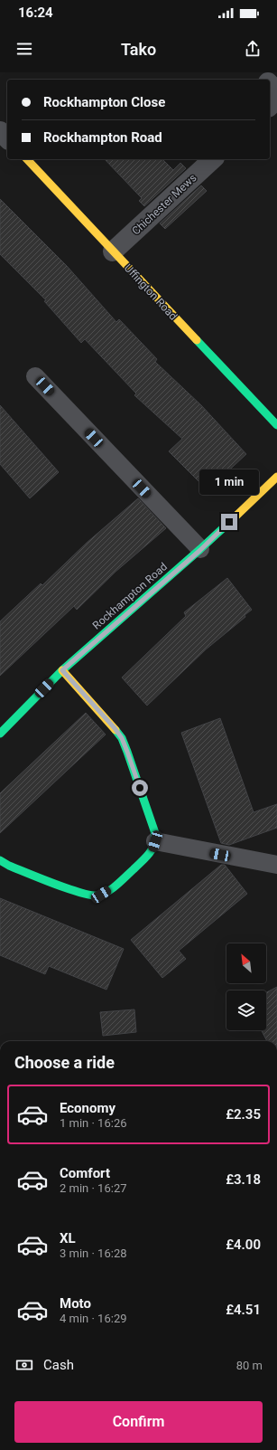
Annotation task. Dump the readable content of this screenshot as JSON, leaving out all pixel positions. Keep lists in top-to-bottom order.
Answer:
{
  "streets": {
    "street": ["Chichester Mews", "Uffington Road", "Rockhampton Road"]
  },
  "crossings": [
    ["Chichester Mews", "Uffington Road"]
  ],
  "north": "top left",
  "page": {
    "status": "16:24",
    "header": "Tako",
    "banner": ["Rockhampton Close", "Rockhampton Road"],
    "bubble": "1 min",
    "heading": "Choose a ride",
    "list": [
      {
        "name": "Economy",
        "note": "1 min · 16:26",
        "value": "£2.35"
      },
      {
        "name": "Comfort",
        "note": "2 min · 16:27",
        "value": "£3.18"
      },
      {
        "name": "XL",
        "note": "3 min · 16:28",
        "value": "£4.00"
      },
      {
        "name": "Moto",
        "note": "4 min · 16:29",
        "value": "£4.51"
      }
    ],
    "pay": ["Cash", "80 m"],
    "buttons": "Confirm"
  }
}
